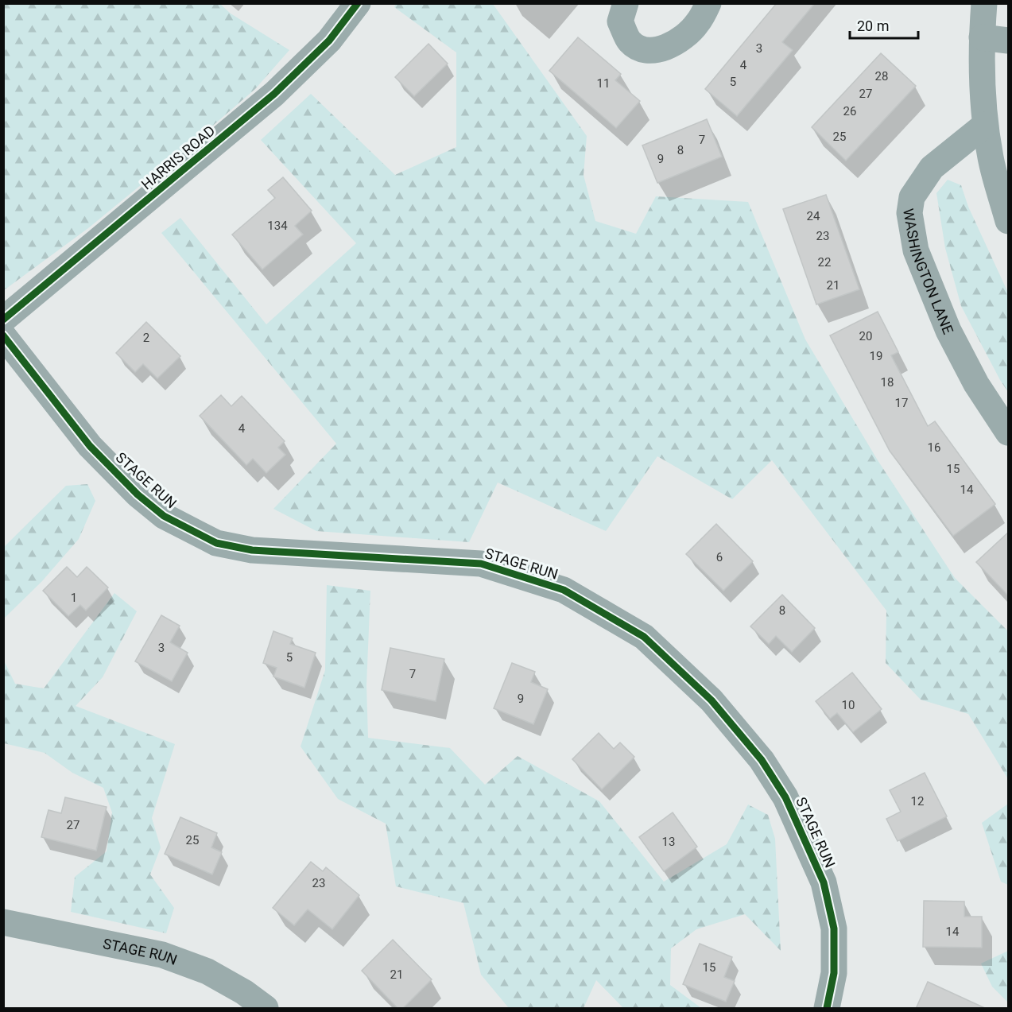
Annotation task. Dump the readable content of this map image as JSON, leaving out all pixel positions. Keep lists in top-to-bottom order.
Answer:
{
  "streets": {
    "street": ["HARRIS ROAD", "WASHINGTON LANE", "STAGE RUN"]
  },
  "house_numbers": [
    "3",
    "4",
    "28",
    "5",
    "11",
    "27",
    "26",
    "25",
    "7",
    "8",
    "9",
    "24",
    "134",
    "23",
    "22",
    "21",
    "20",
    "2",
    "19",
    "18",
    "17",
    "4",
    "16",
    "15",
    "14",
    "6",
    "1",
    "8",
    "3",
    "5",
    "7",
    "9",
    "10",
    "12",
    "27",
    "25",
    "13",
    "23",
    "14",
    "15",
    "21"
  ],
  "scale_bar": "20 m"
}
